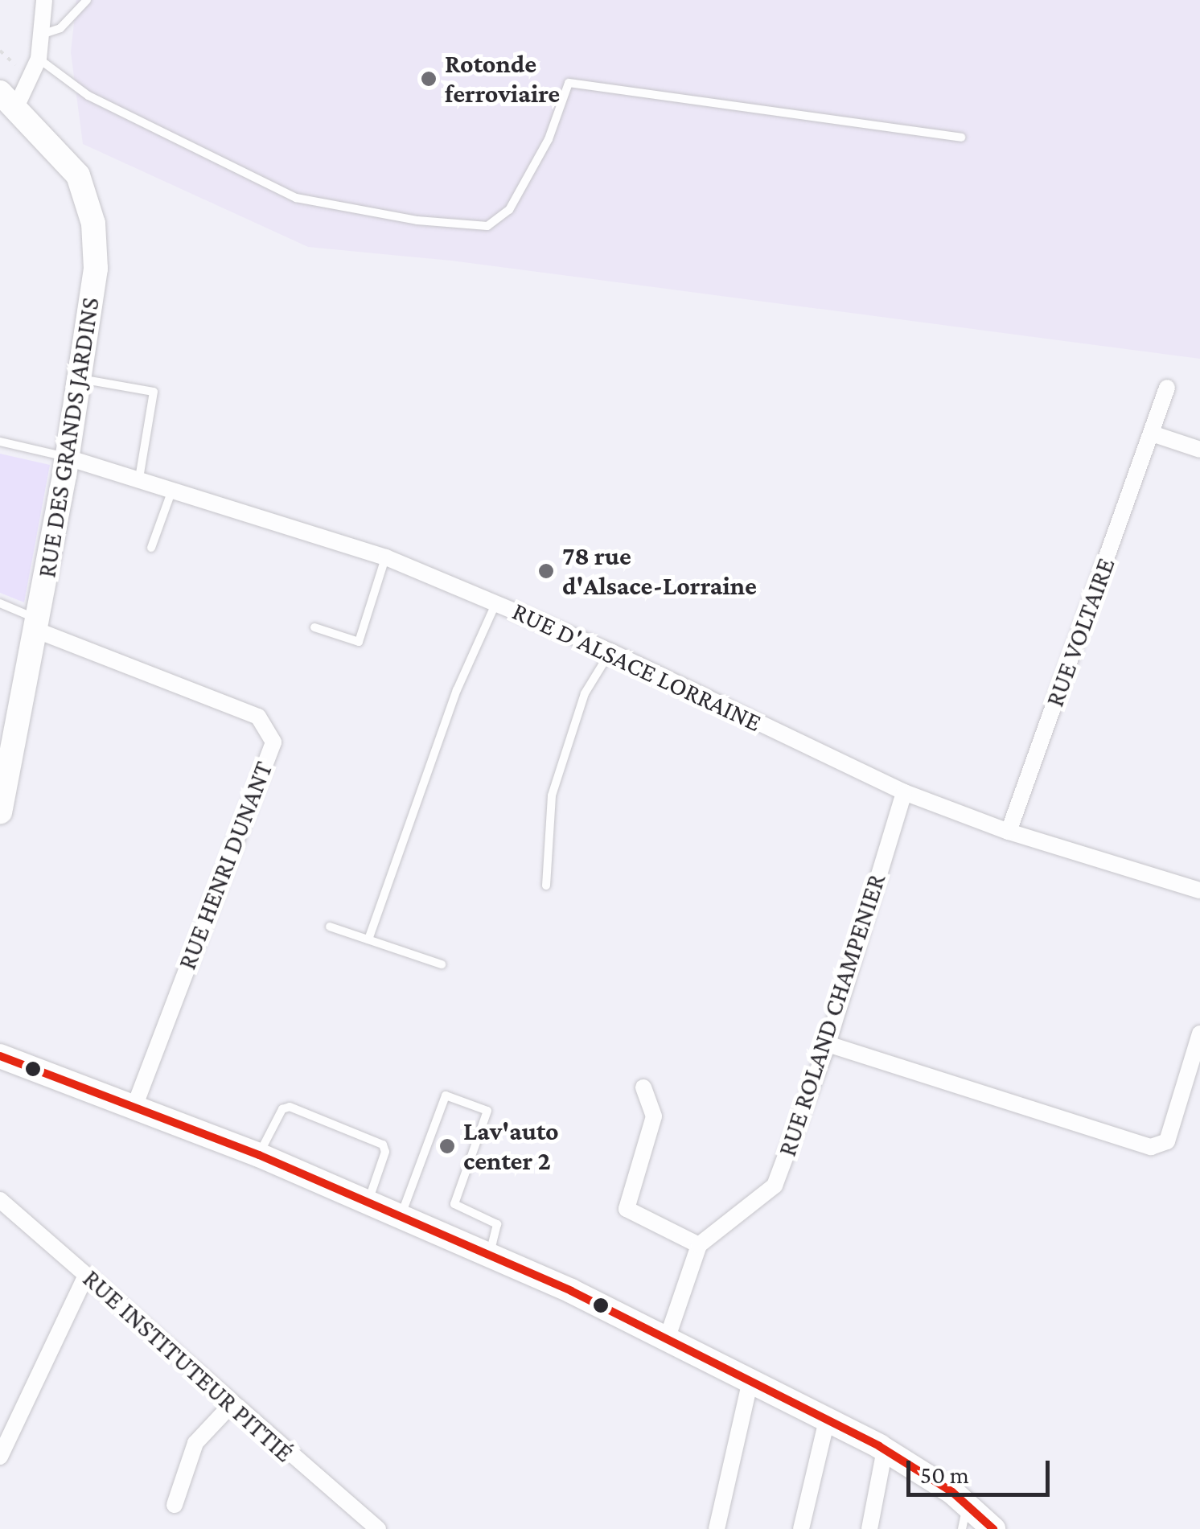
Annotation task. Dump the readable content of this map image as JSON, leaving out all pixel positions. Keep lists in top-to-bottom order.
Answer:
{
  "streets": {
    "main road": ["RUE DES GRANDS JARDINS"],
    "street": [
      "RUE VOLTAIRE",
      "RUE D'ALSACE LORRAINE",
      "RUE HENRI DUNANT",
      "RUE ROLAND CHAMPENIER",
      "RUE INSTITUTEUR PITTIÉ"
    ]
  },
  "crossings": [
    ["RUE DES GRANDS JARDINS", "RUE D'ALSACE LORRAINE"],
    ["RUE DES GRANDS JARDINS", "RUE HENRI DUNANT"],
    ["RUE VOLTAIRE", "RUE D'ALSACE LORRAINE"],
    ["RUE D'ALSACE LORRAINE", "RUE ROLAND CHAMPENIER"]
  ],
  "places": ["Rotonde ferroviaire", "78 rue d'Alsace-Lorraine", "Lav'auto center 2"],
  "scale_bar": "50 m"
}
